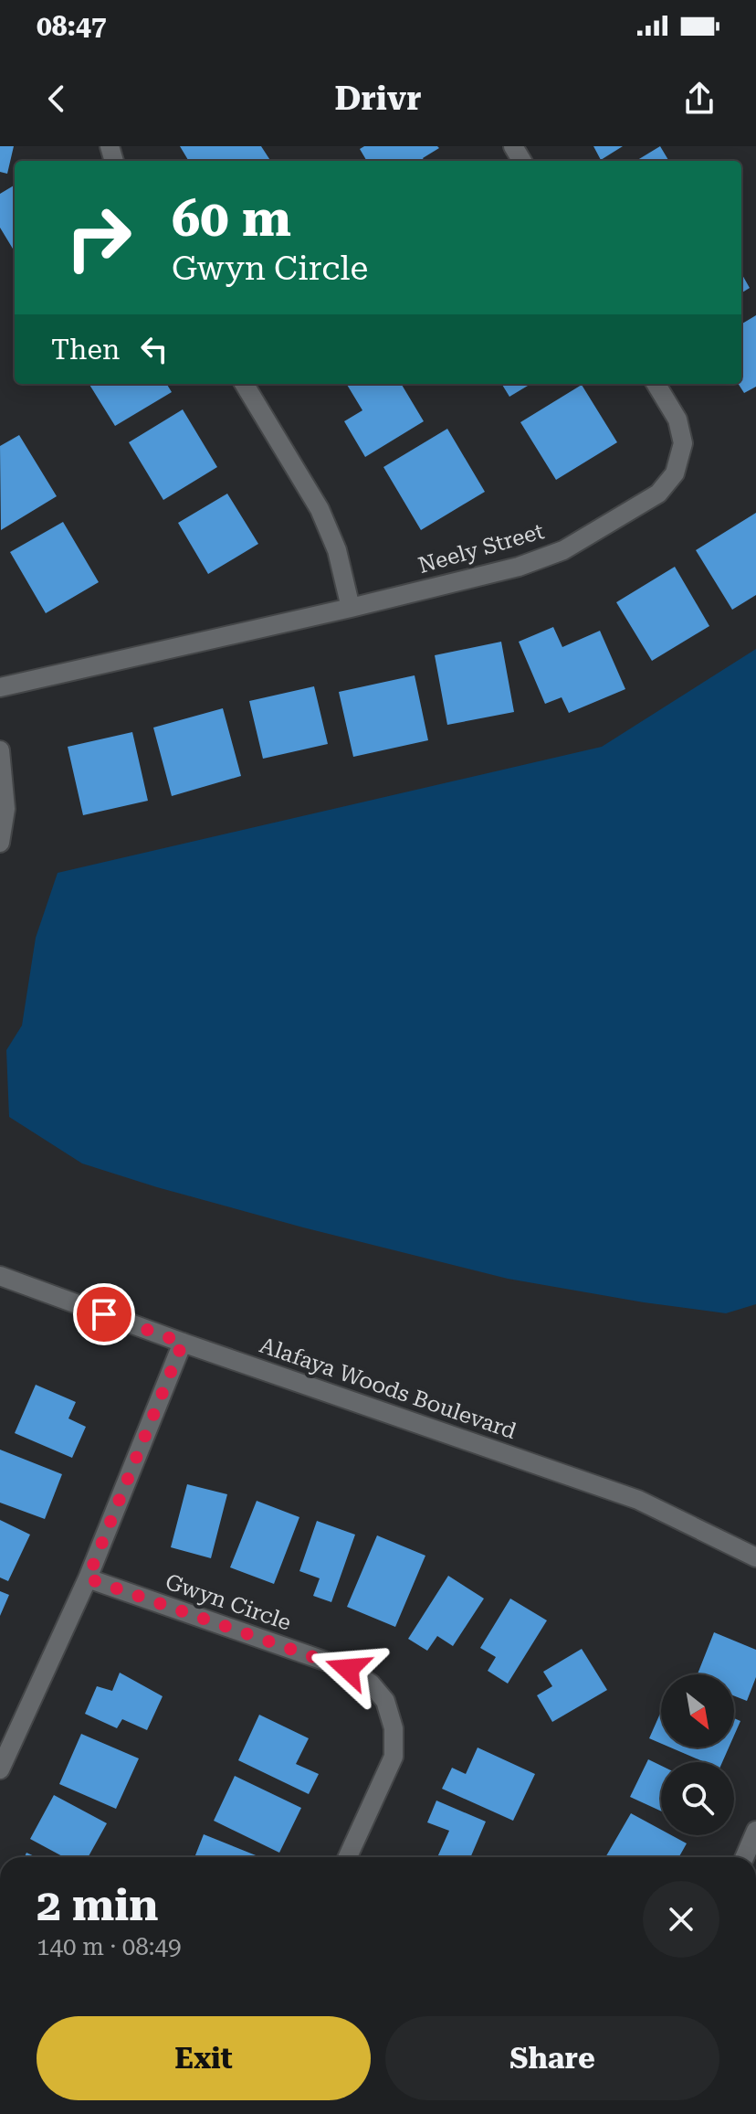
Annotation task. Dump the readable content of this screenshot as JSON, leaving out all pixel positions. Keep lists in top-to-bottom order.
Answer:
{
  "streets": {
    "street": ["Neely Street", "Alafaya Woods Boulevard", "Gwyn Circle"]
  },
  "north": "bottom right",
  "page": {
    "status": "08:47",
    "header": "Drivr",
    "turn": ["60 m", "Gwyn Circle"],
    "then": "Then",
    "heading": ["2 min", "140 m · 08:49"],
    "buttons": ["Exit", "Share"]
  }
}
